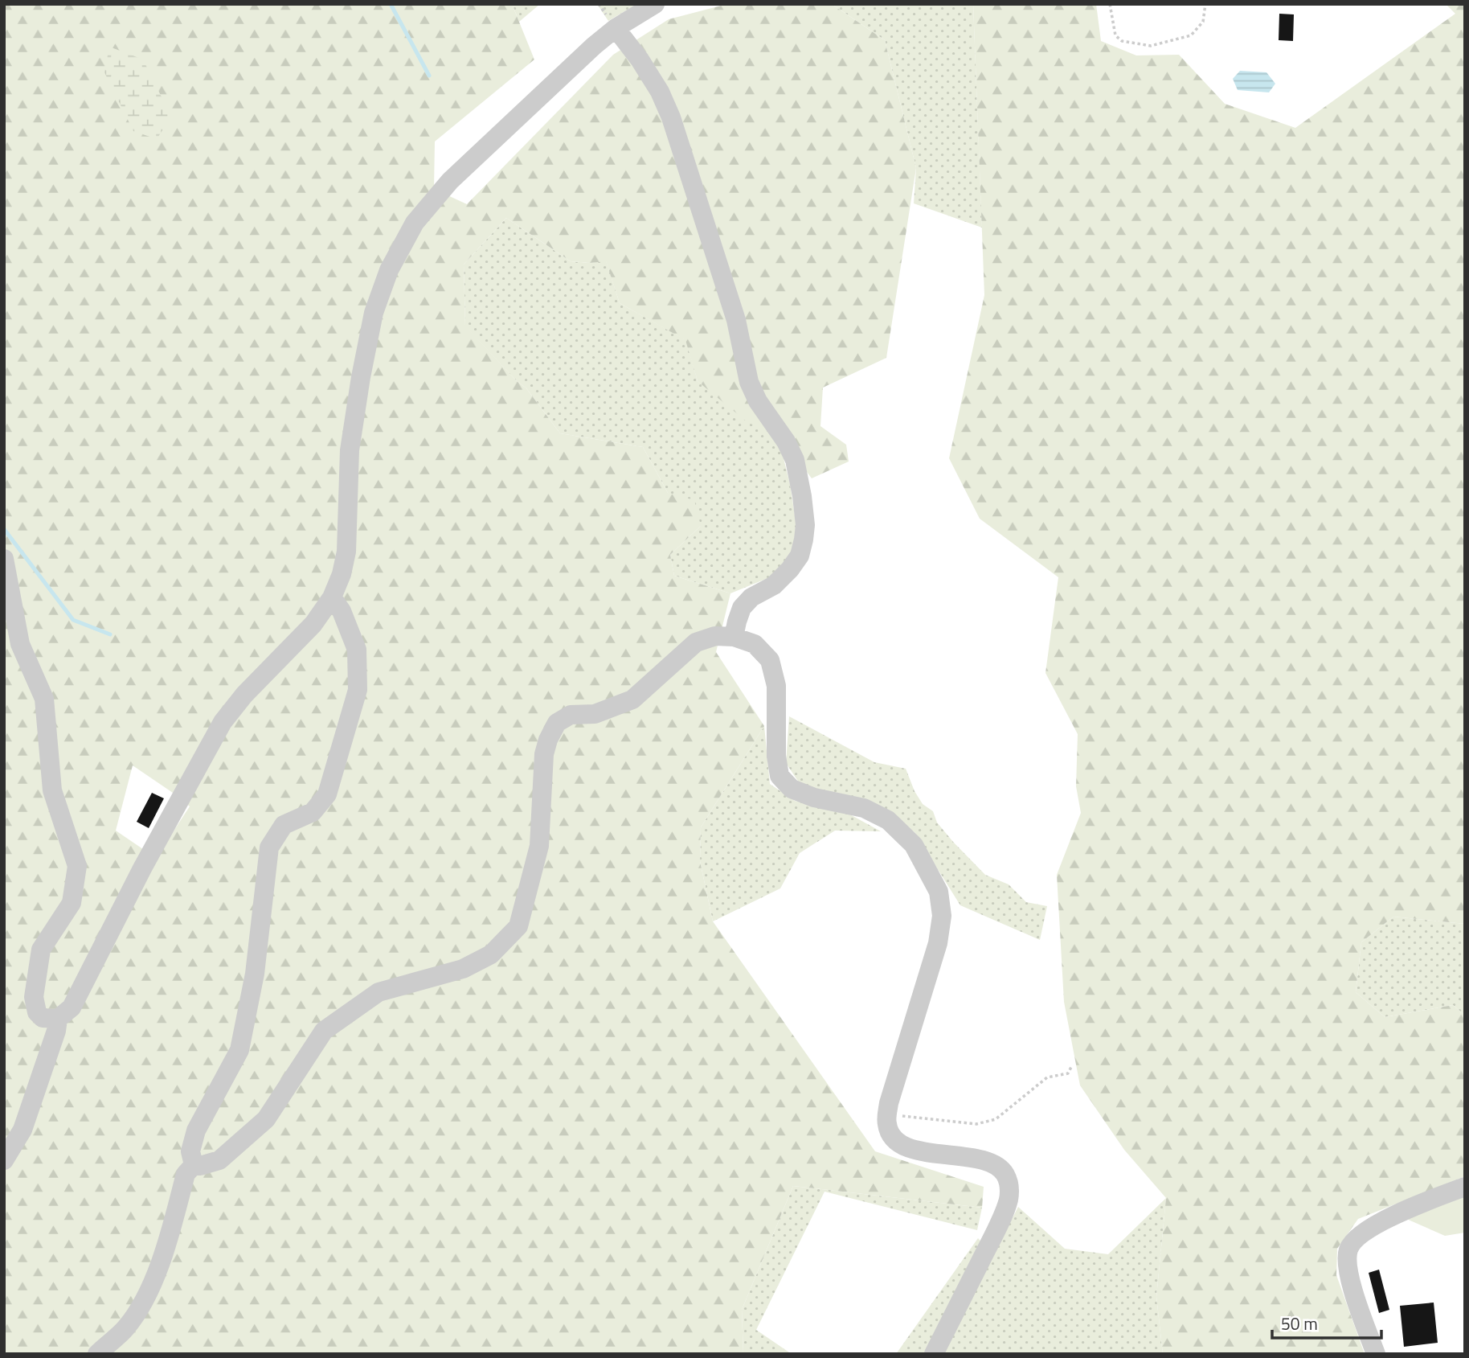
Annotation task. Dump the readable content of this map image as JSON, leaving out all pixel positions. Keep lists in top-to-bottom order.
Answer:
{
  "scale_bar": "50 m"
}
